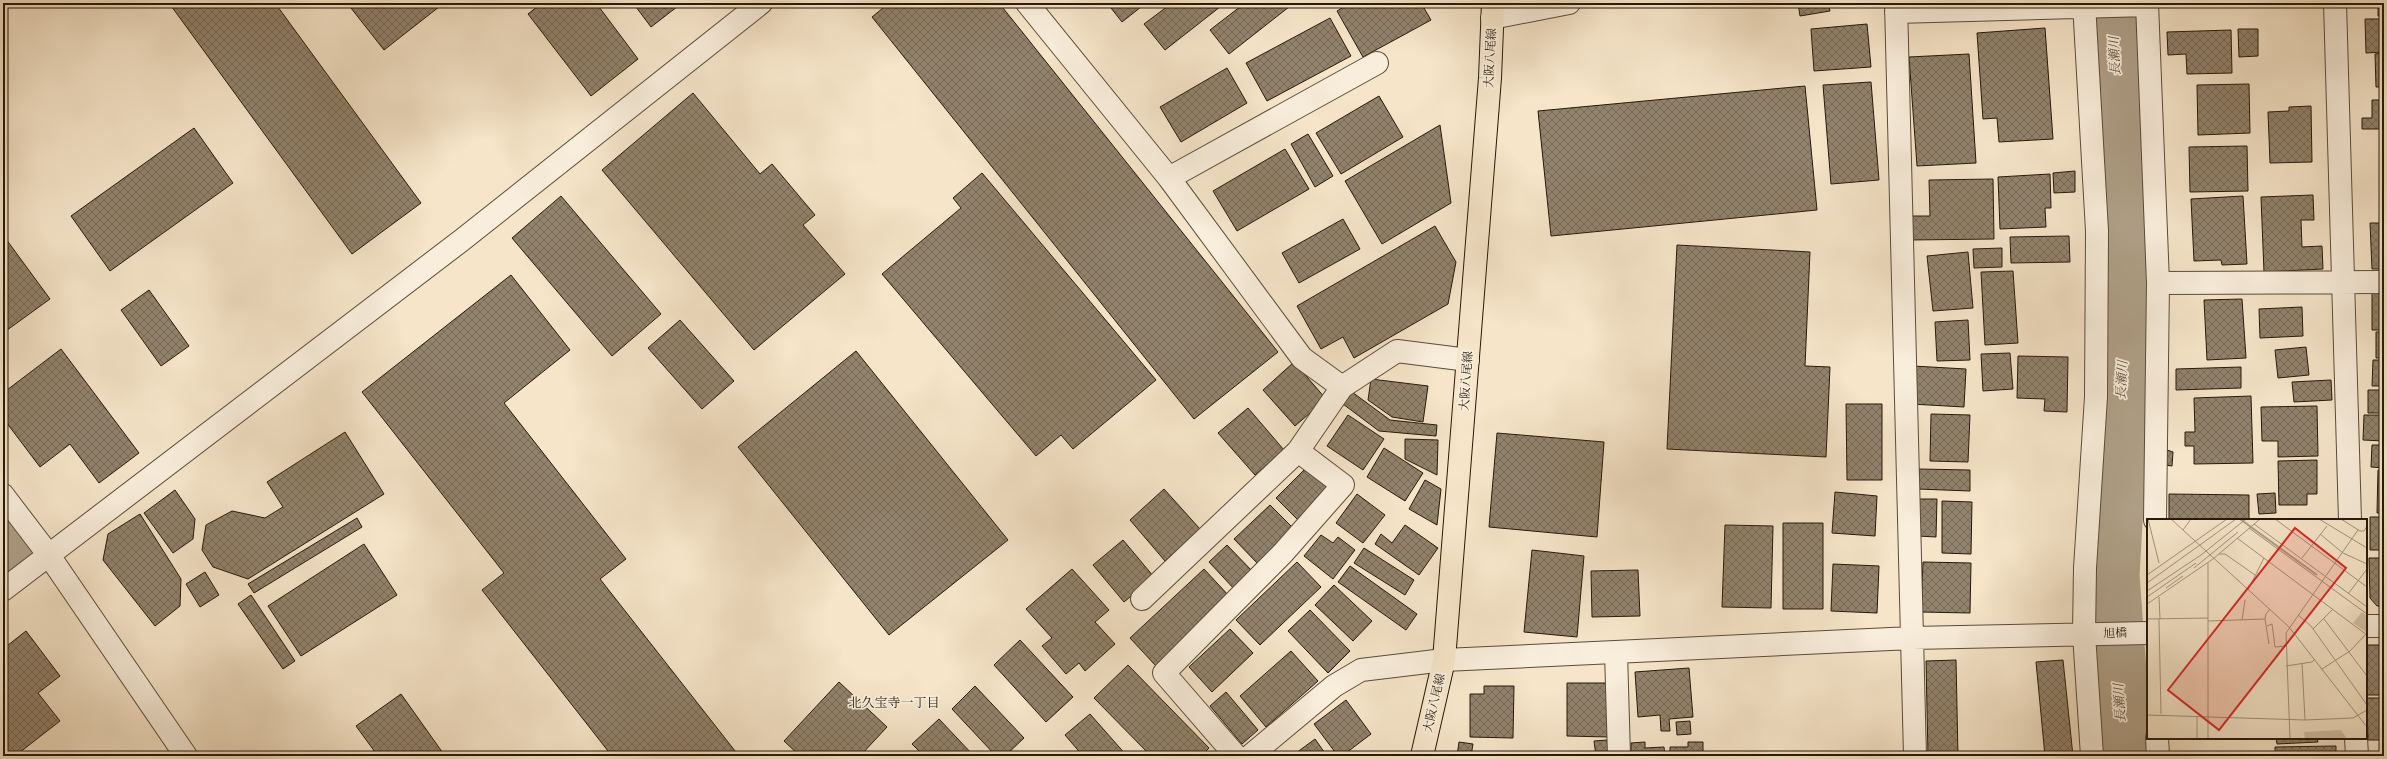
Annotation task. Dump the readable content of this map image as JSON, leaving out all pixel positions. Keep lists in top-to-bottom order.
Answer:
{
  "streets": {
    "main road": ["大阪八尾線"],
    "street": ["旭橋"]
  },
  "crossings": [
    ["大阪八尾線", "旭橋"]
  ],
  "districts": ["北久宝寺一丁目"],
  "water": ["長瀬川"]
}
